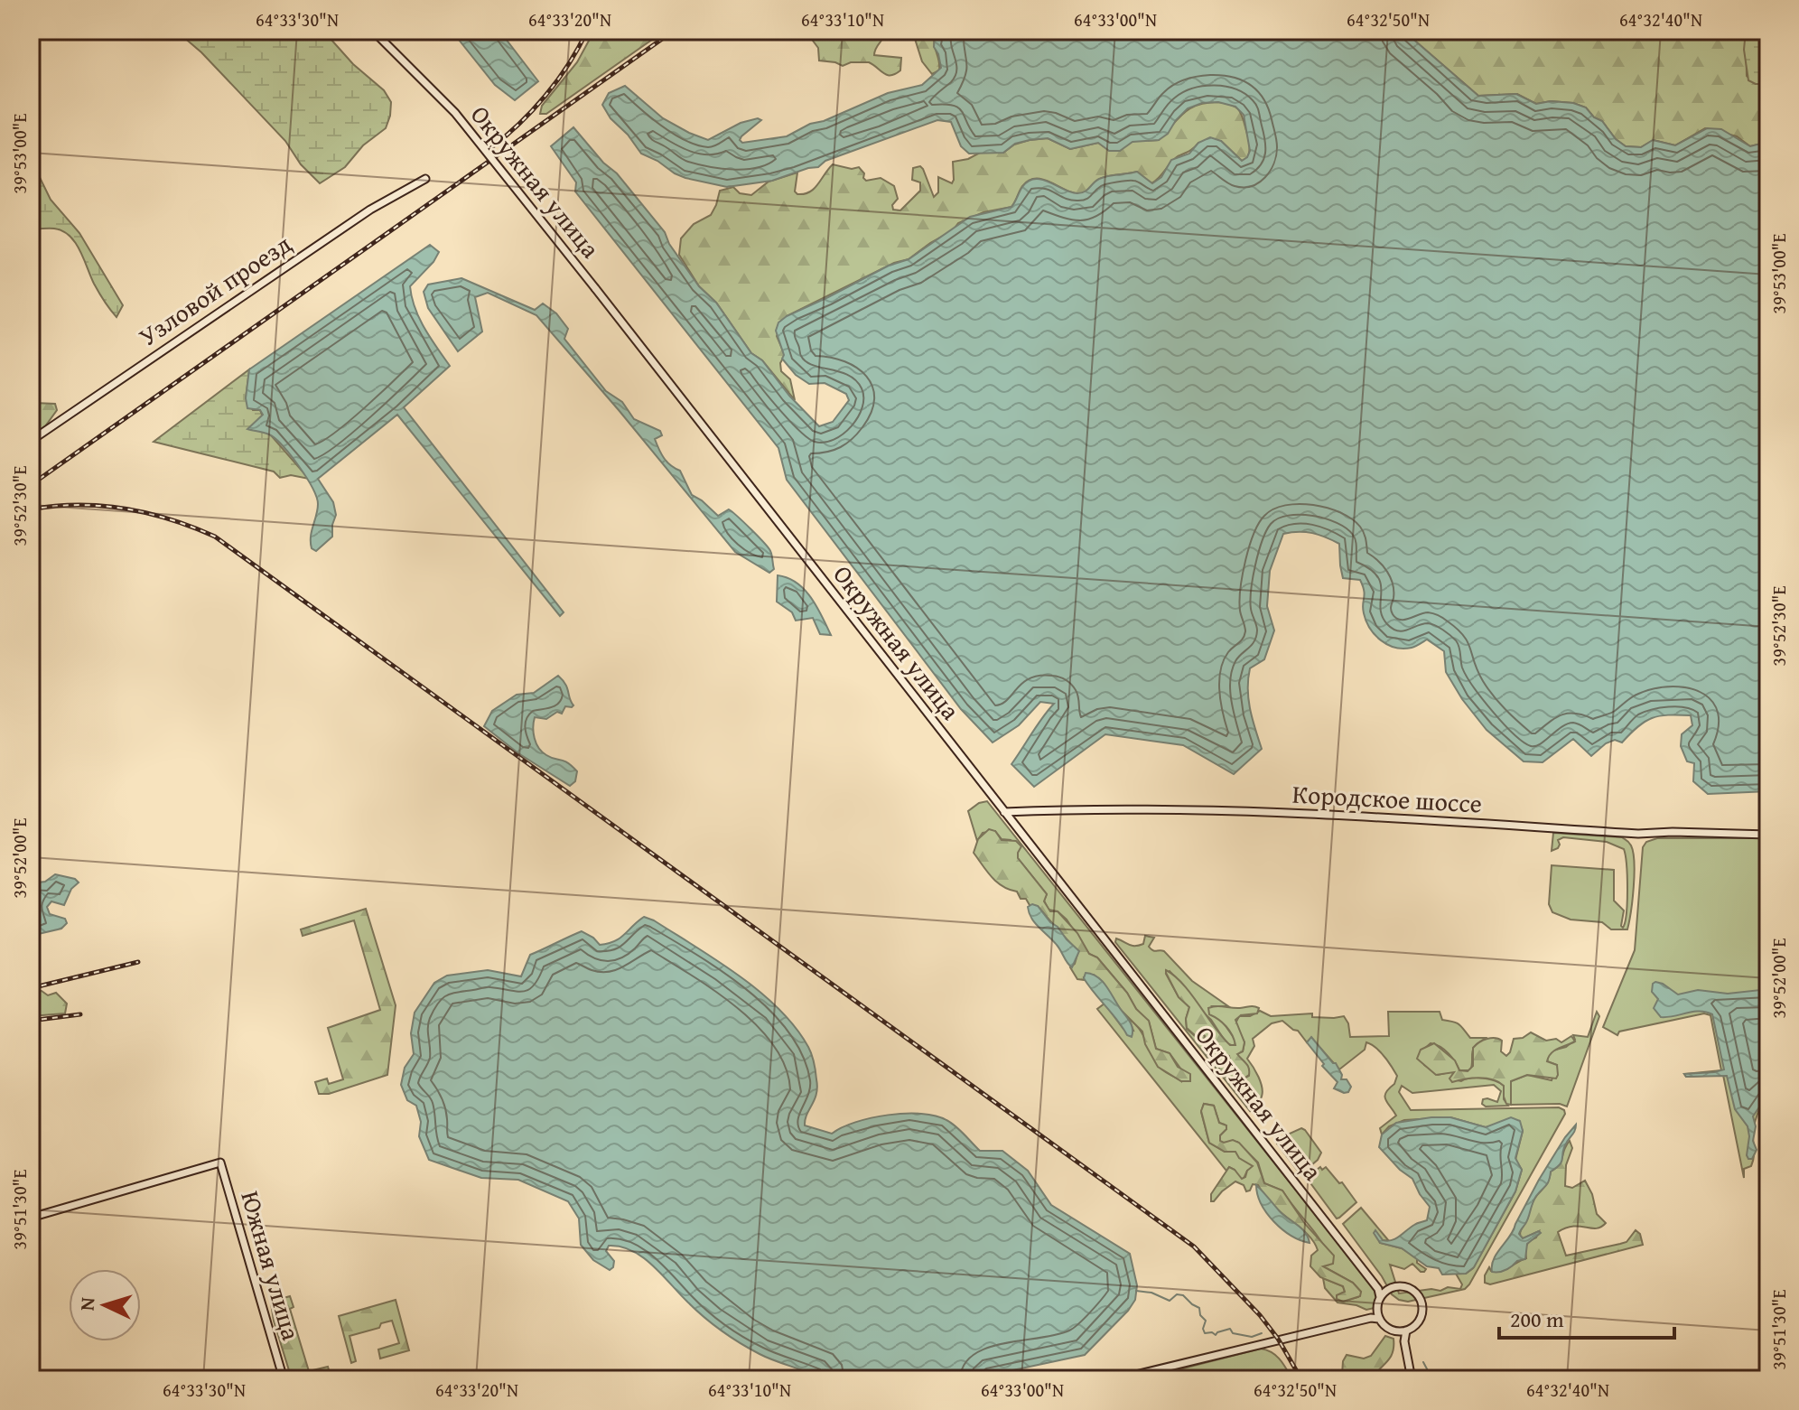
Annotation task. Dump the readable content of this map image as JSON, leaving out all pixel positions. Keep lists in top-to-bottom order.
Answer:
{
  "streets": {
    "main road": [
      "Окружная улица",
      "Узловой проезд",
      "Кородское шоссе",
      "Южная улица"
    ]
  },
  "crossings": [
    ["Окружная улица", "Кородское шоссе"]
  ],
  "scale_bar": "200 m",
  "north": "left",
  "coordinates": [
    "64°33'30\"N",
    "64°33'20\"N",
    "64°33'10\"N",
    "64°33'00\"N",
    "64°32'50\"N",
    "64°32'40\"N",
    "39°53'00\"E",
    "39°52'30\"E",
    "39°52'00\"E",
    "39°51'30\"E"
  ]
}
